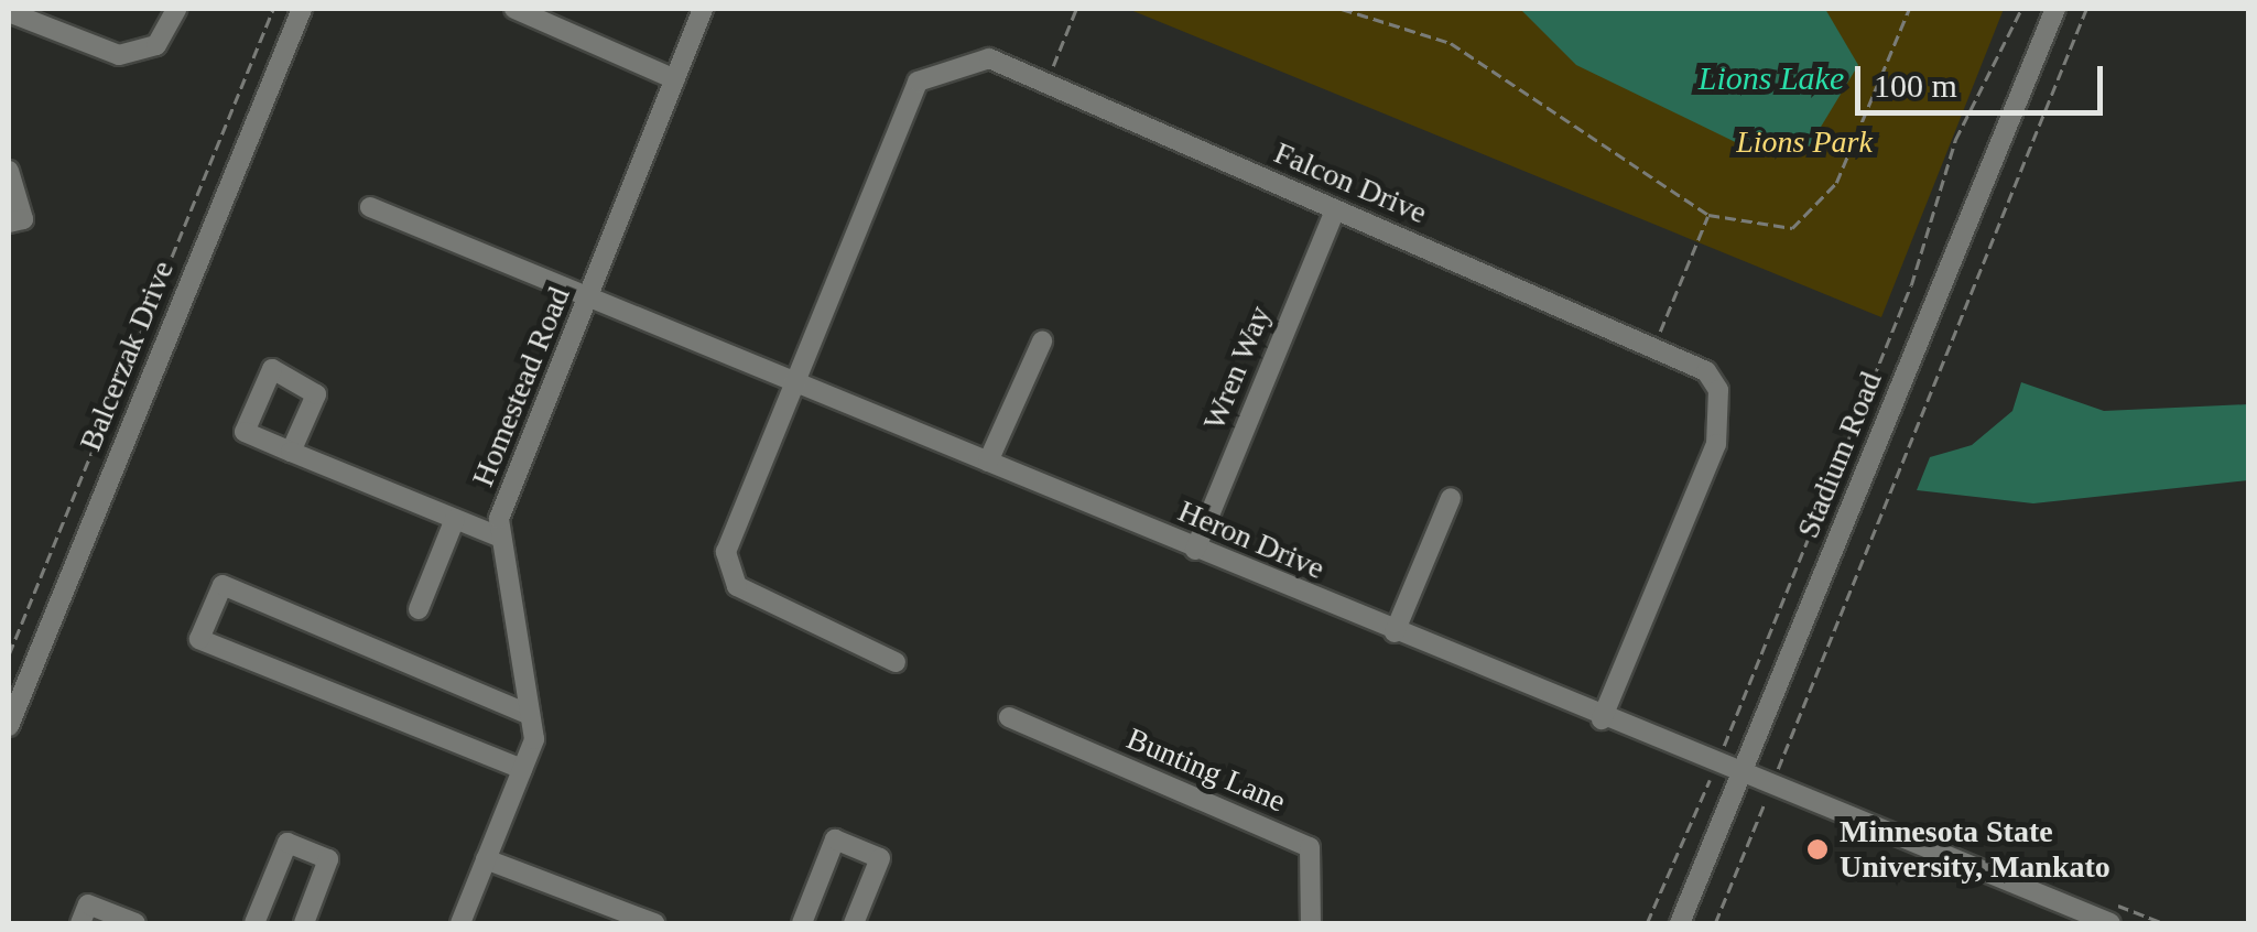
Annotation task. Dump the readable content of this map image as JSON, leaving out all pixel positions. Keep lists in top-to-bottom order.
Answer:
{
  "streets": {
    "street": [
      "Falcon Drive",
      "Balcerzak Drive",
      "Wren Way",
      "Homestead Road",
      "Stadium Road",
      "Heron Drive",
      "Bunting Lane"
    ]
  },
  "crossings": [
    ["Falcon Drive", "Wren Way"],
    ["Falcon Drive", "Heron Drive"],
    ["Wren Way", "Heron Drive"],
    ["Homestead Road", "Heron Drive"],
    ["Stadium Road", "Heron Drive"]
  ],
  "water": ["Lions Lake"],
  "parks": ["Lions Park"],
  "places": ["Minnesota State University, Mankato"],
  "scale_bar": "100 m"
}
